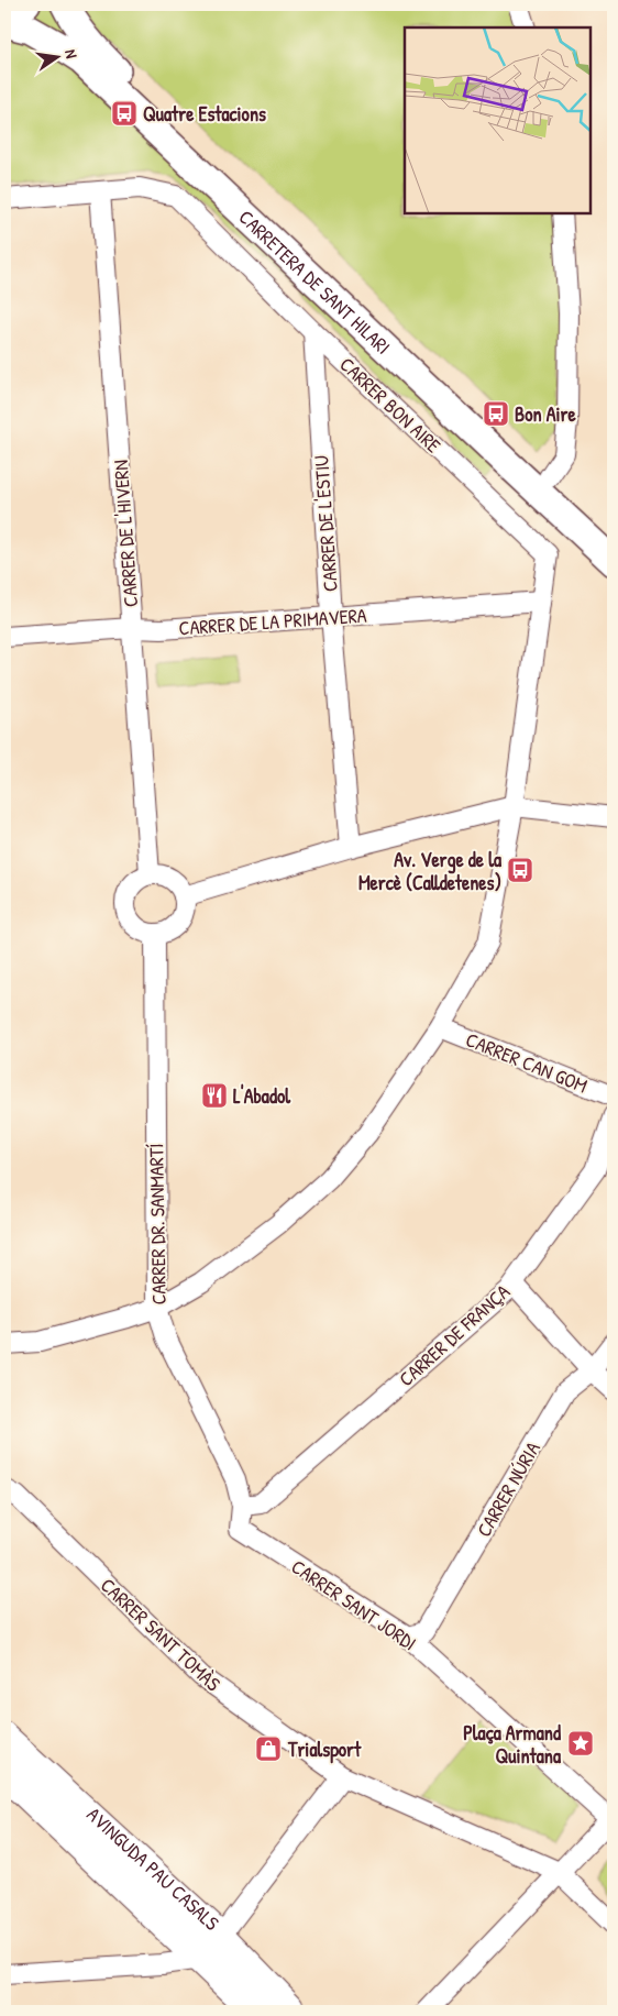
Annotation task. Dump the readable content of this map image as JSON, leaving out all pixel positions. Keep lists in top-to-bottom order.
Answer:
{
  "streets": {
    "street": [
      "CARRETERA DE SANT HILARI",
      "CARRER BON AIRE",
      "CARRER DE L'ESTIU",
      "CARRER DE L'HIVERN",
      "CARRER DE LA PRIMAVERA",
      "CARRER CAN GOM",
      "CARRER DR. SANMARTÍ",
      "CARRER DE FRANÇA",
      "CARRER NÚRIA",
      "CARRER SANT JORDI",
      "CARRER SANT TOMÀS",
      "AVINGUDA PAU CASALS"
    ]
  },
  "crossings": [
    ["CARRER BON AIRE", "CARRER DE L'ESTIU"],
    ["CARRER BON AIRE", "CARRER DE L'HIVERN"],
    ["CARRER BON AIRE", "CARRER DE LA PRIMAVERA"],
    ["CARRER BON AIRE", "CARRER CAN GOM"],
    ["CARRER BON AIRE", "CARRER DR. SANMARTÍ"],
    ["CARRER DE L'ESTIU", "CARRER DE LA PRIMAVERA"],
    ["CARRER DE L'HIVERN", "CARRER DE LA PRIMAVERA"],
    ["CARRER DE L'HIVERN", "CARRER DR. SANMARTÍ"],
    ["CARRER DR. SANMARTÍ", "CARRER DE FRANÇA"],
    ["CARRER DR. SANMARTÍ", "CARRER SANT JORDI"],
    ["CARRER NÚRIA", "CARRER SANT JORDI"]
  ],
  "places": {
    "bus stop": ["Quatre Estacions", "Bon Aire", "Av. Verge de la Mercè (Calldetenes)"],
    "restaurant": ["L'Abadol"],
    "place": ["Plaça Armand Quintana"],
    "shop": ["Trialsport"]
  },
  "north": "right"
}
